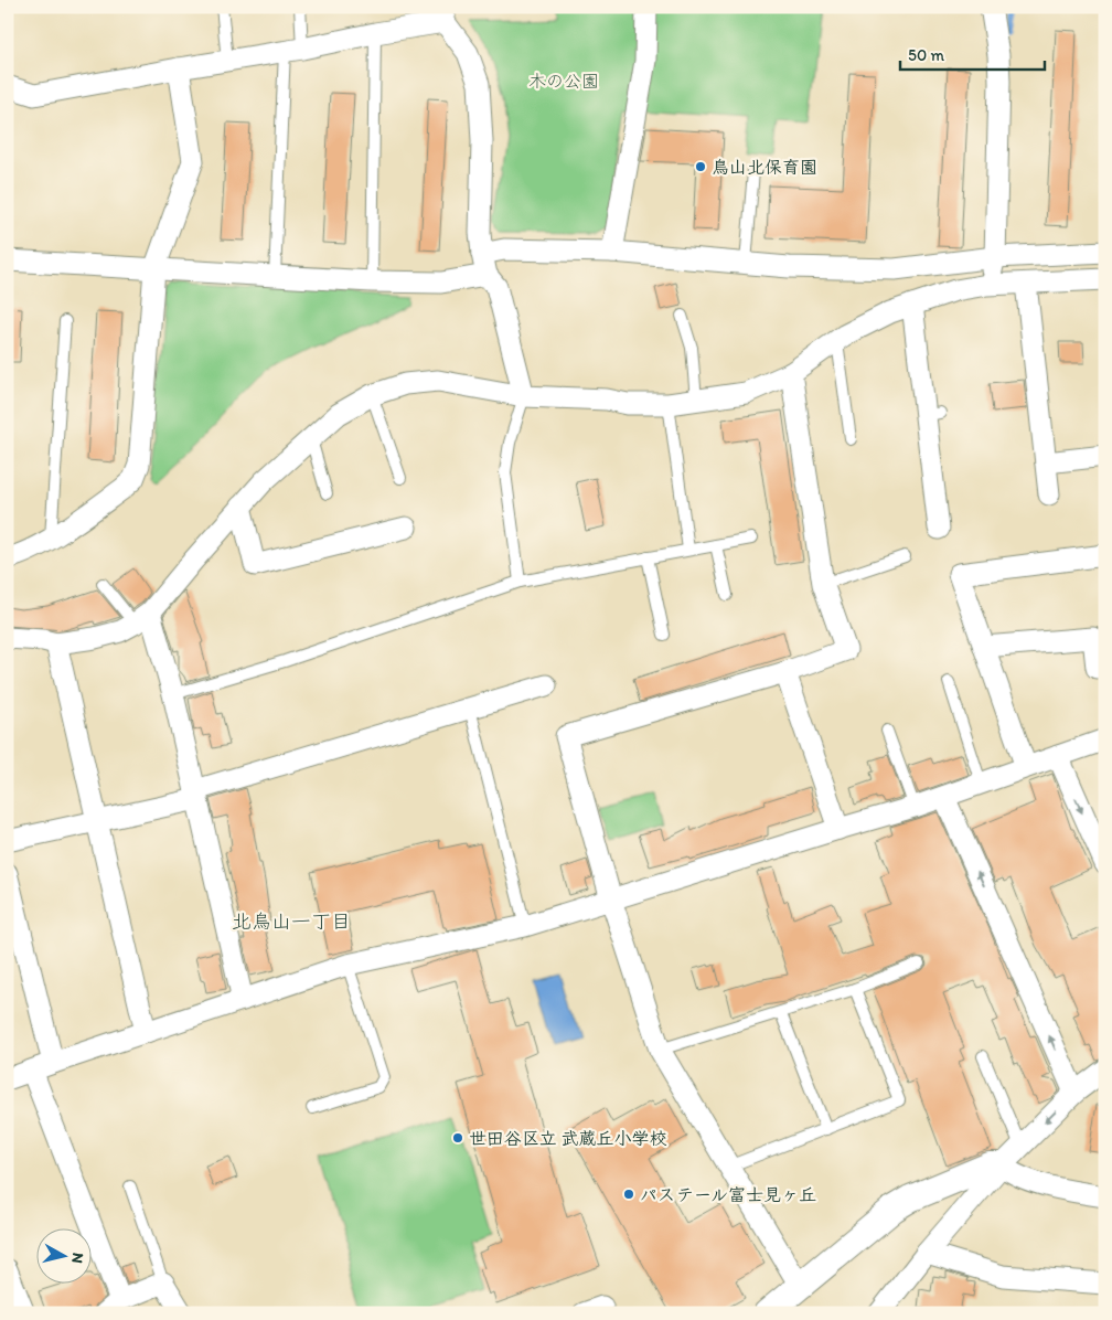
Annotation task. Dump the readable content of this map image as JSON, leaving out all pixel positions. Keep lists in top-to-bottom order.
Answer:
{
  "districts": ["北烏山一丁目"],
  "parks": ["木の公園"],
  "places": ["鳥山北保育園", "世田谷区立 武蔵丘小学校", "パステール富士見ヶ丘"],
  "scale_bar": "50 m",
  "north": "right"
}
